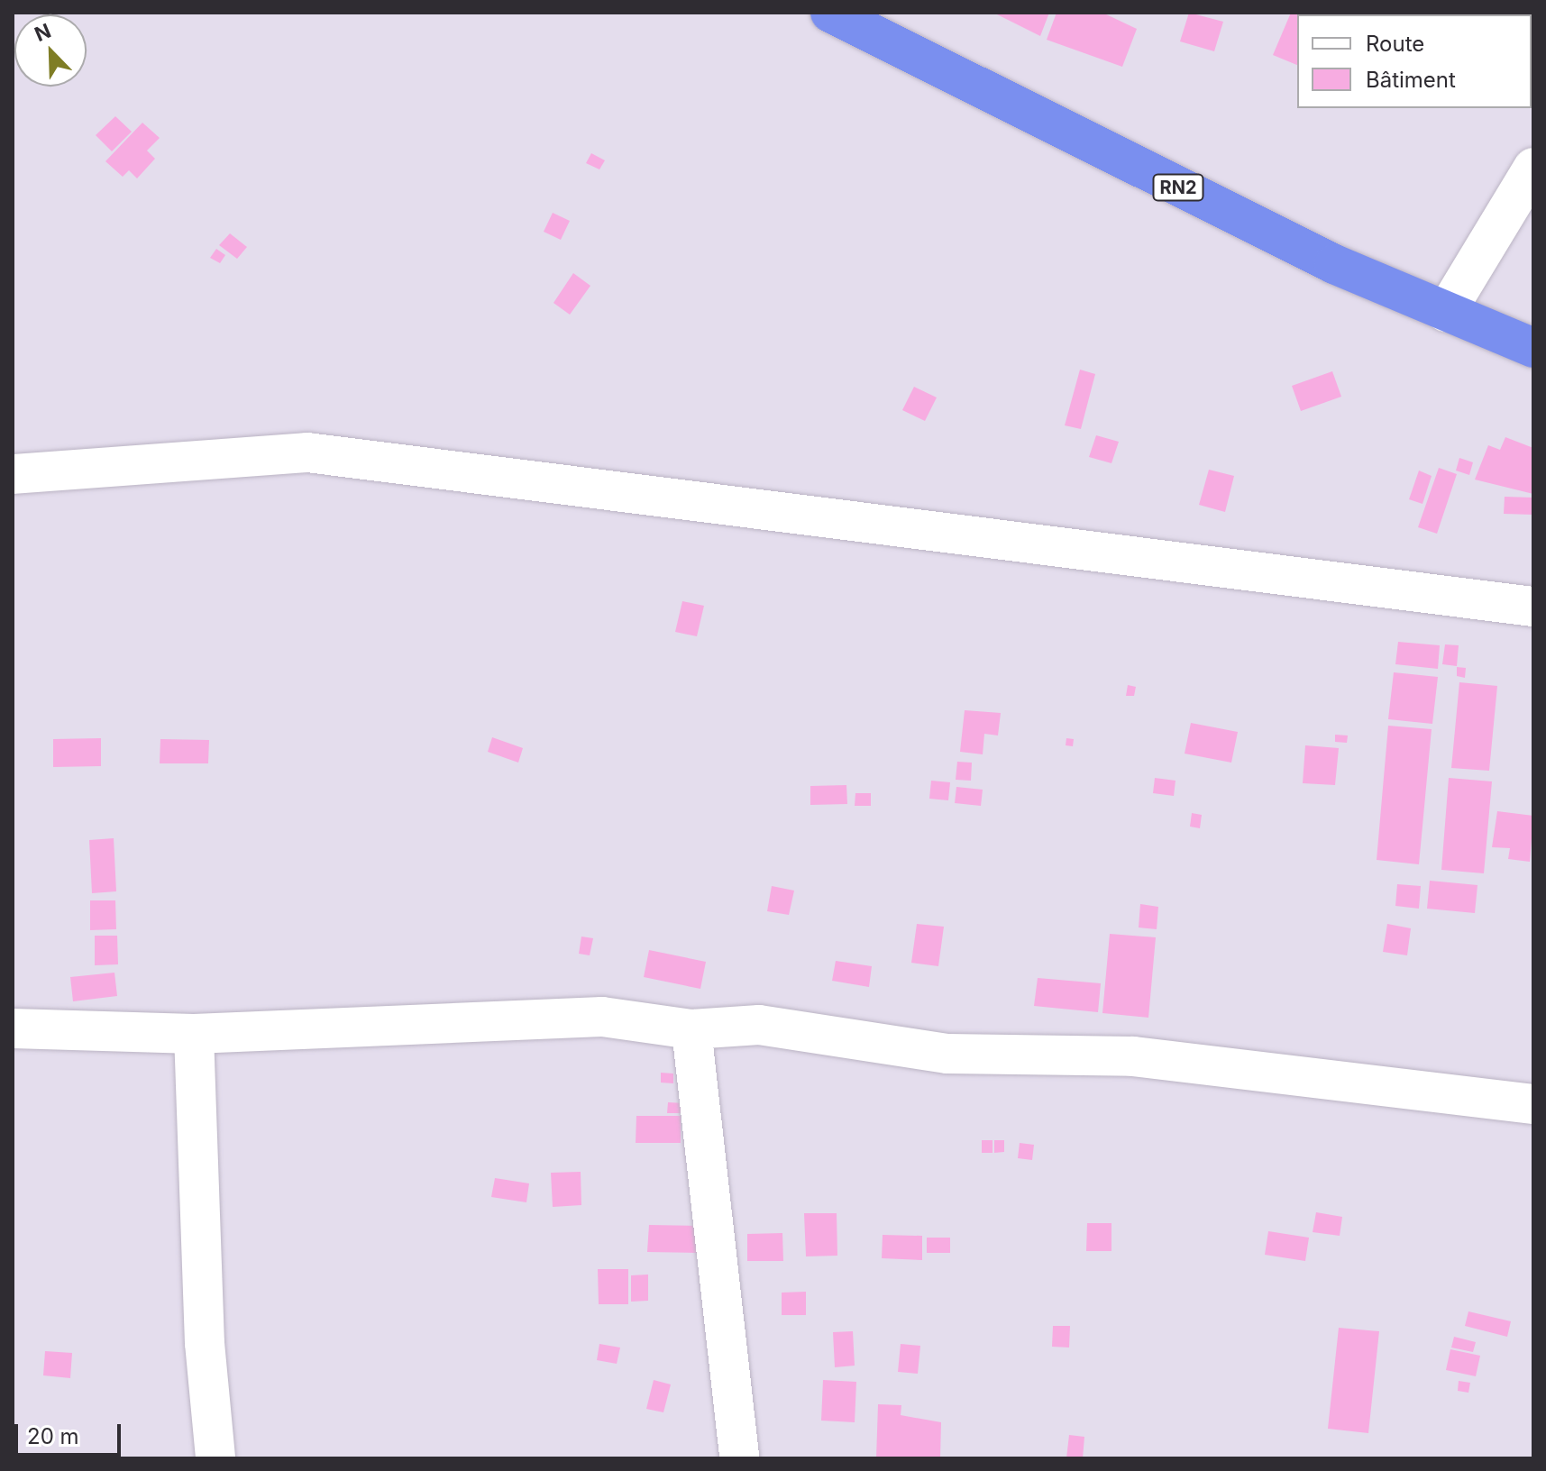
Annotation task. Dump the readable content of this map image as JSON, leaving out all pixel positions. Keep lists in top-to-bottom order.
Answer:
{
  "streets": {
    "highway": ["RN2"]
  },
  "legend": ["Route", "Bâtiment"],
  "scale_bar": "20 m",
  "north": "top left"
}
